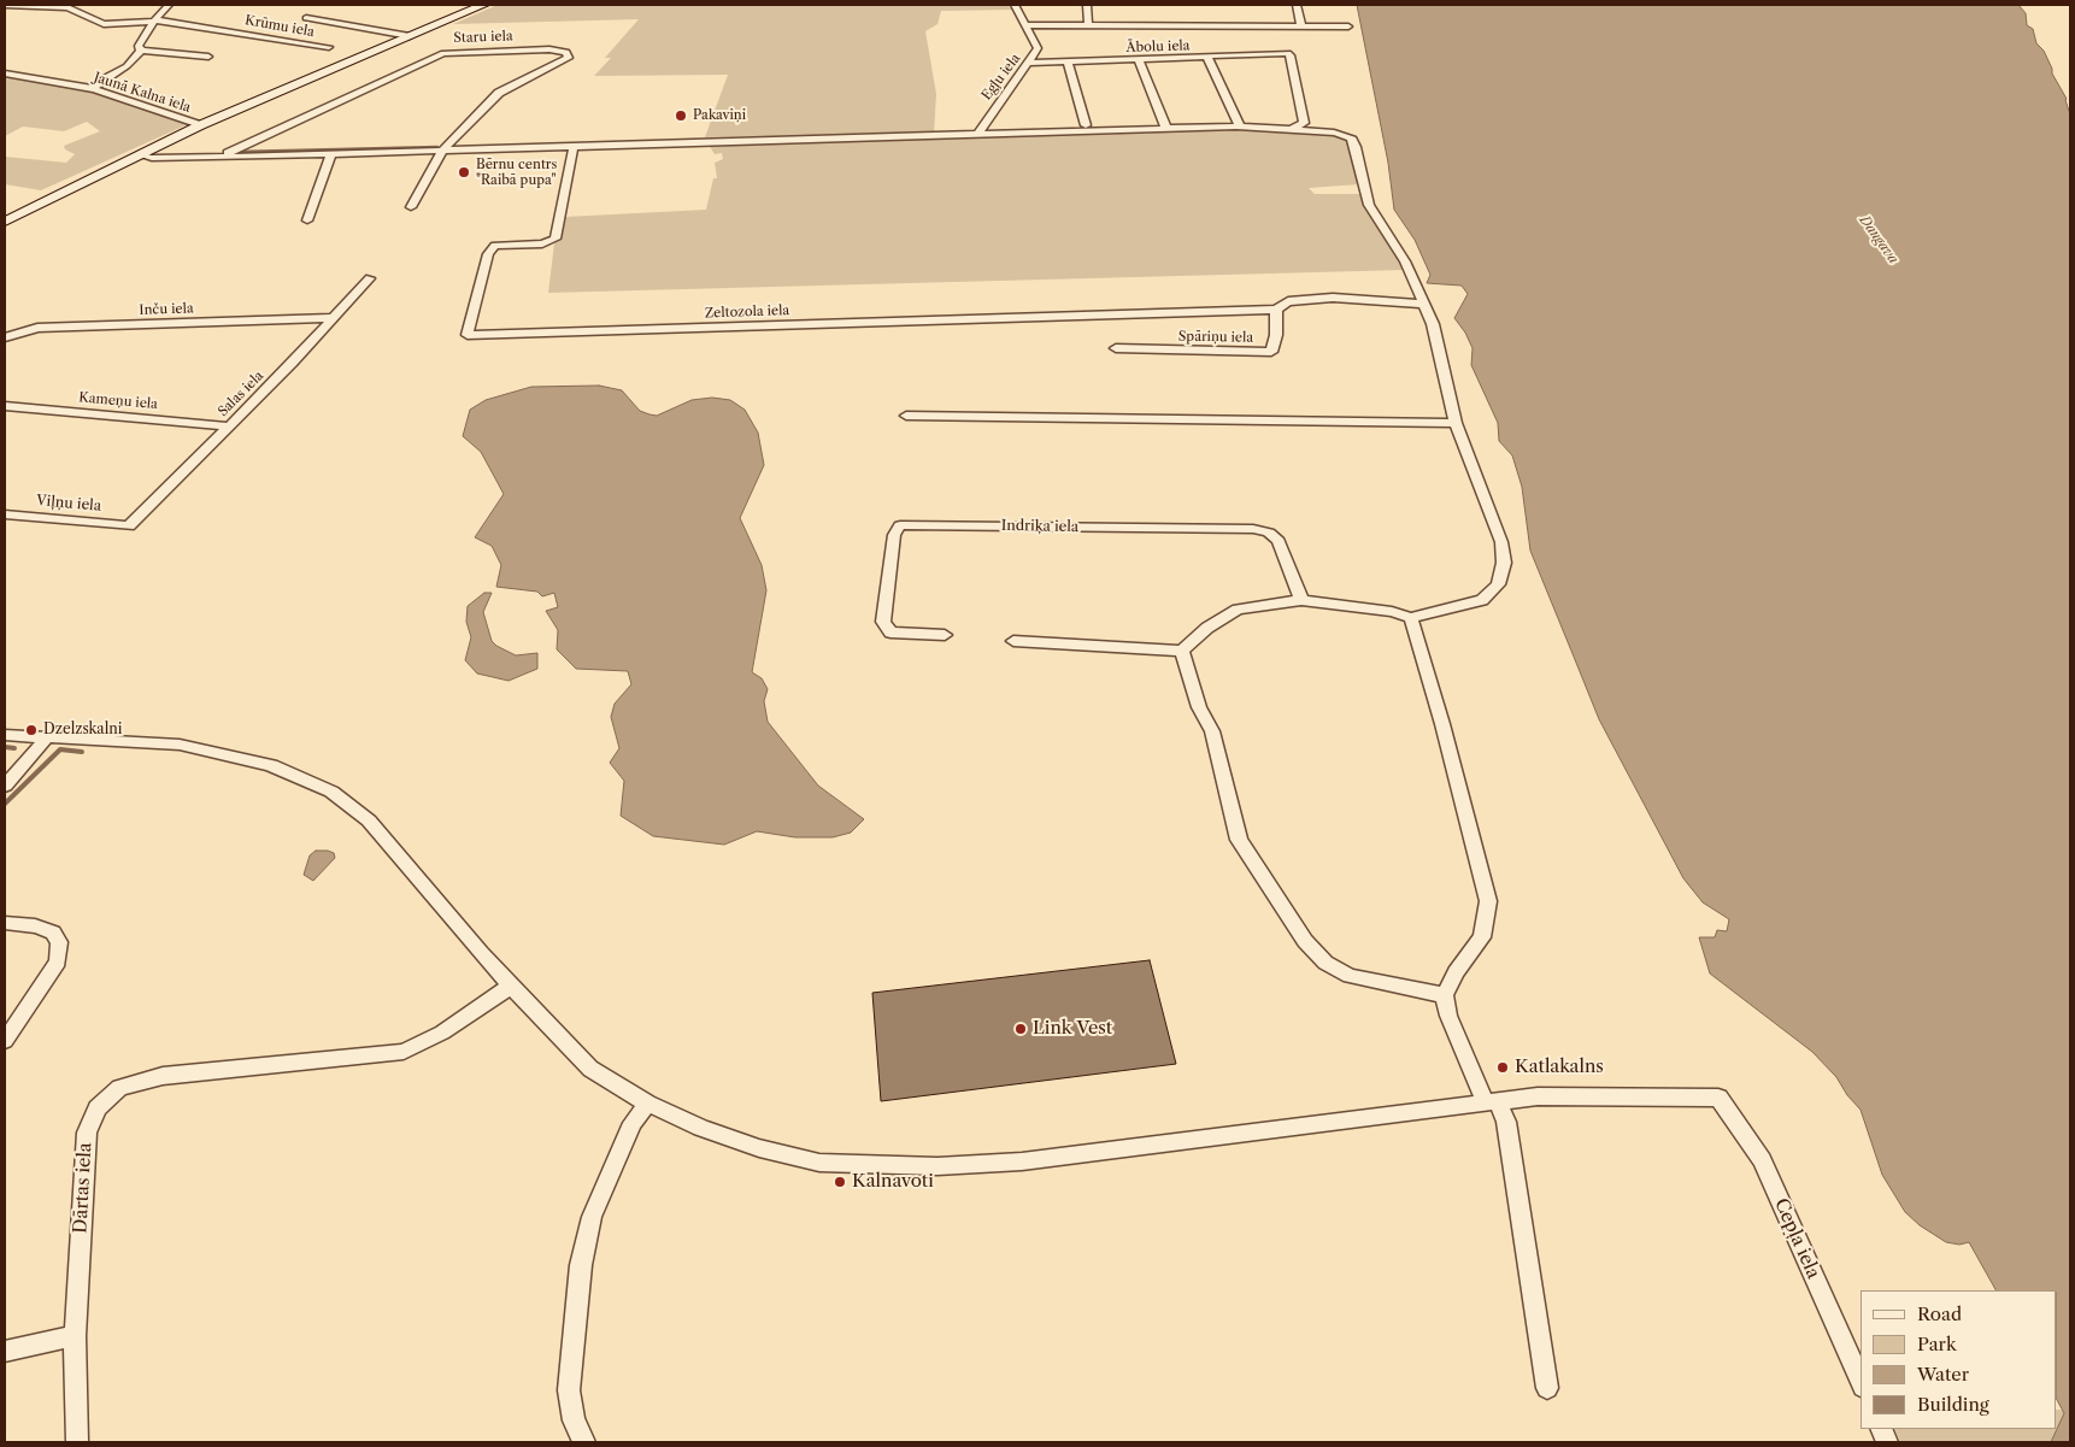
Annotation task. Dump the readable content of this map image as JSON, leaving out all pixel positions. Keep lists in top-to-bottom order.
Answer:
{
  "streets": {
    "street": [
      "Krūmu iela",
      "Staru iela",
      "Ābolu iela",
      "Egļu iela",
      "Jaunā Kalna iela",
      "Inču iela",
      "Zeltozola iela",
      "Spāriņu iela",
      "Salas iela",
      "Kameņu iela",
      "Viļņu iela",
      "Indriķa iela",
      "Dārtas iela",
      "Cepļa iela"
    ]
  },
  "crossings": [
    ["Ābolu iela", "Egļu iela"],
    ["Inču iela", "Salas iela"],
    ["Zeltozola iela", "Spāriņu iela"],
    ["Salas iela", "Kameņu iela"],
    ["Salas iela", "Viļņu iela"]
  ],
  "water": ["Daugava"],
  "places": [
    "Pakaviņi",
    "Bērnu centrs \"Raibā pupa\"",
    "Dzelzskalni",
    "Link Vest",
    "Katlakalns",
    "Kalnavoti"
  ],
  "legend": [
    "Road",
    "Park",
    "Water",
    "Building"
  ]
}
